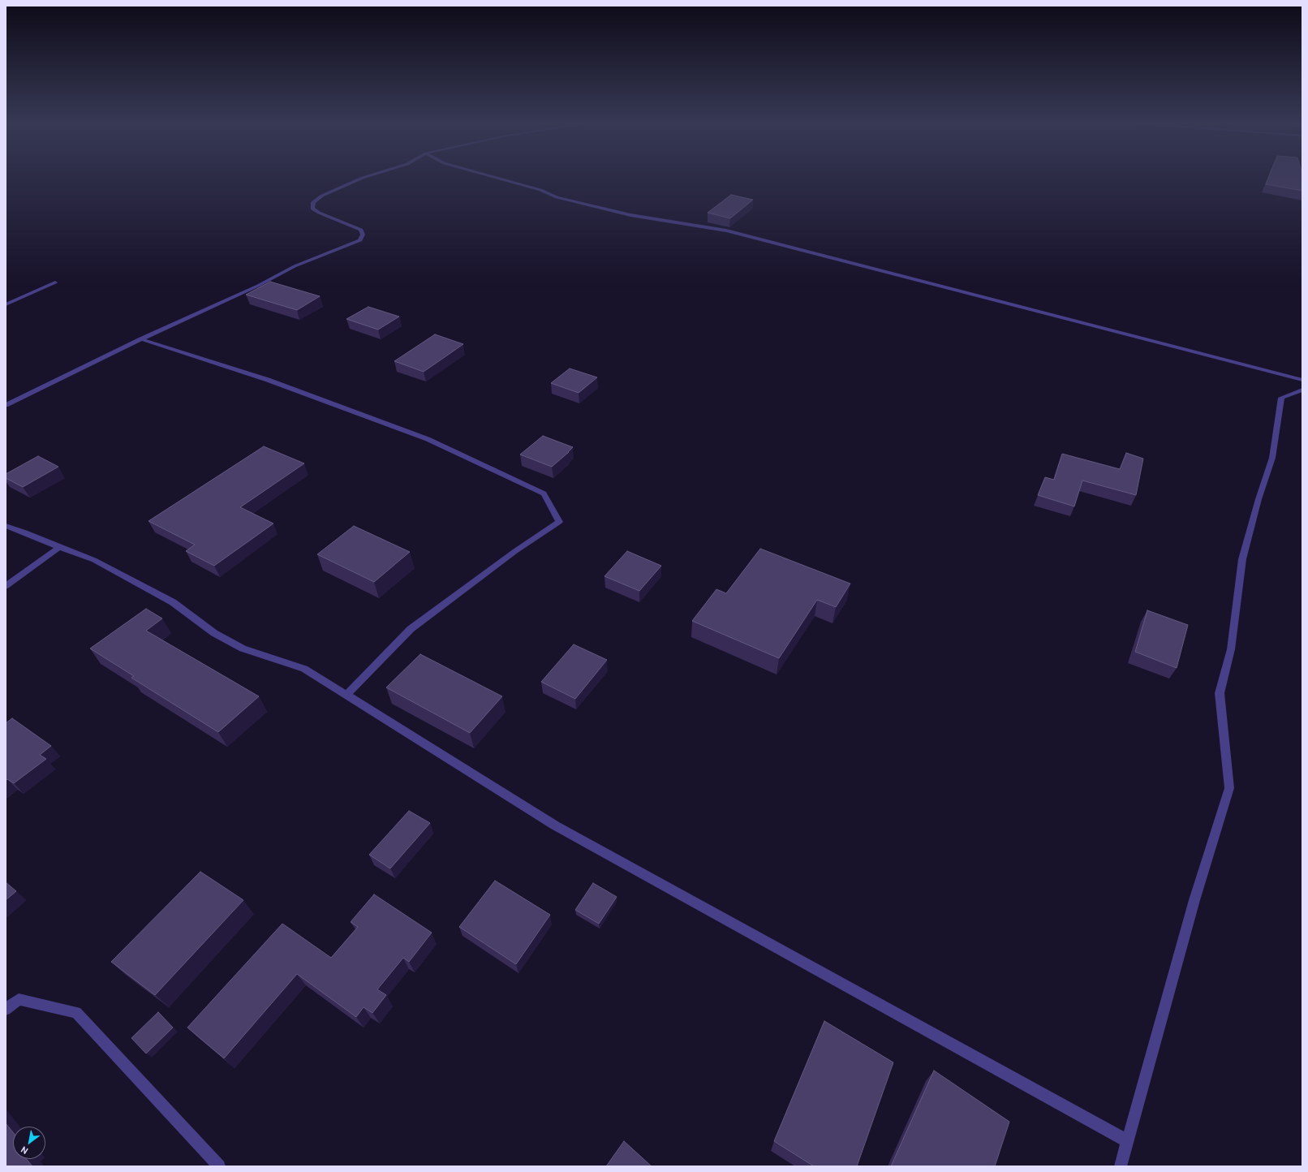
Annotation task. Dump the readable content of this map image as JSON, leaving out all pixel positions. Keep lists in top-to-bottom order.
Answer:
{
  "north": "bottom left"
}
